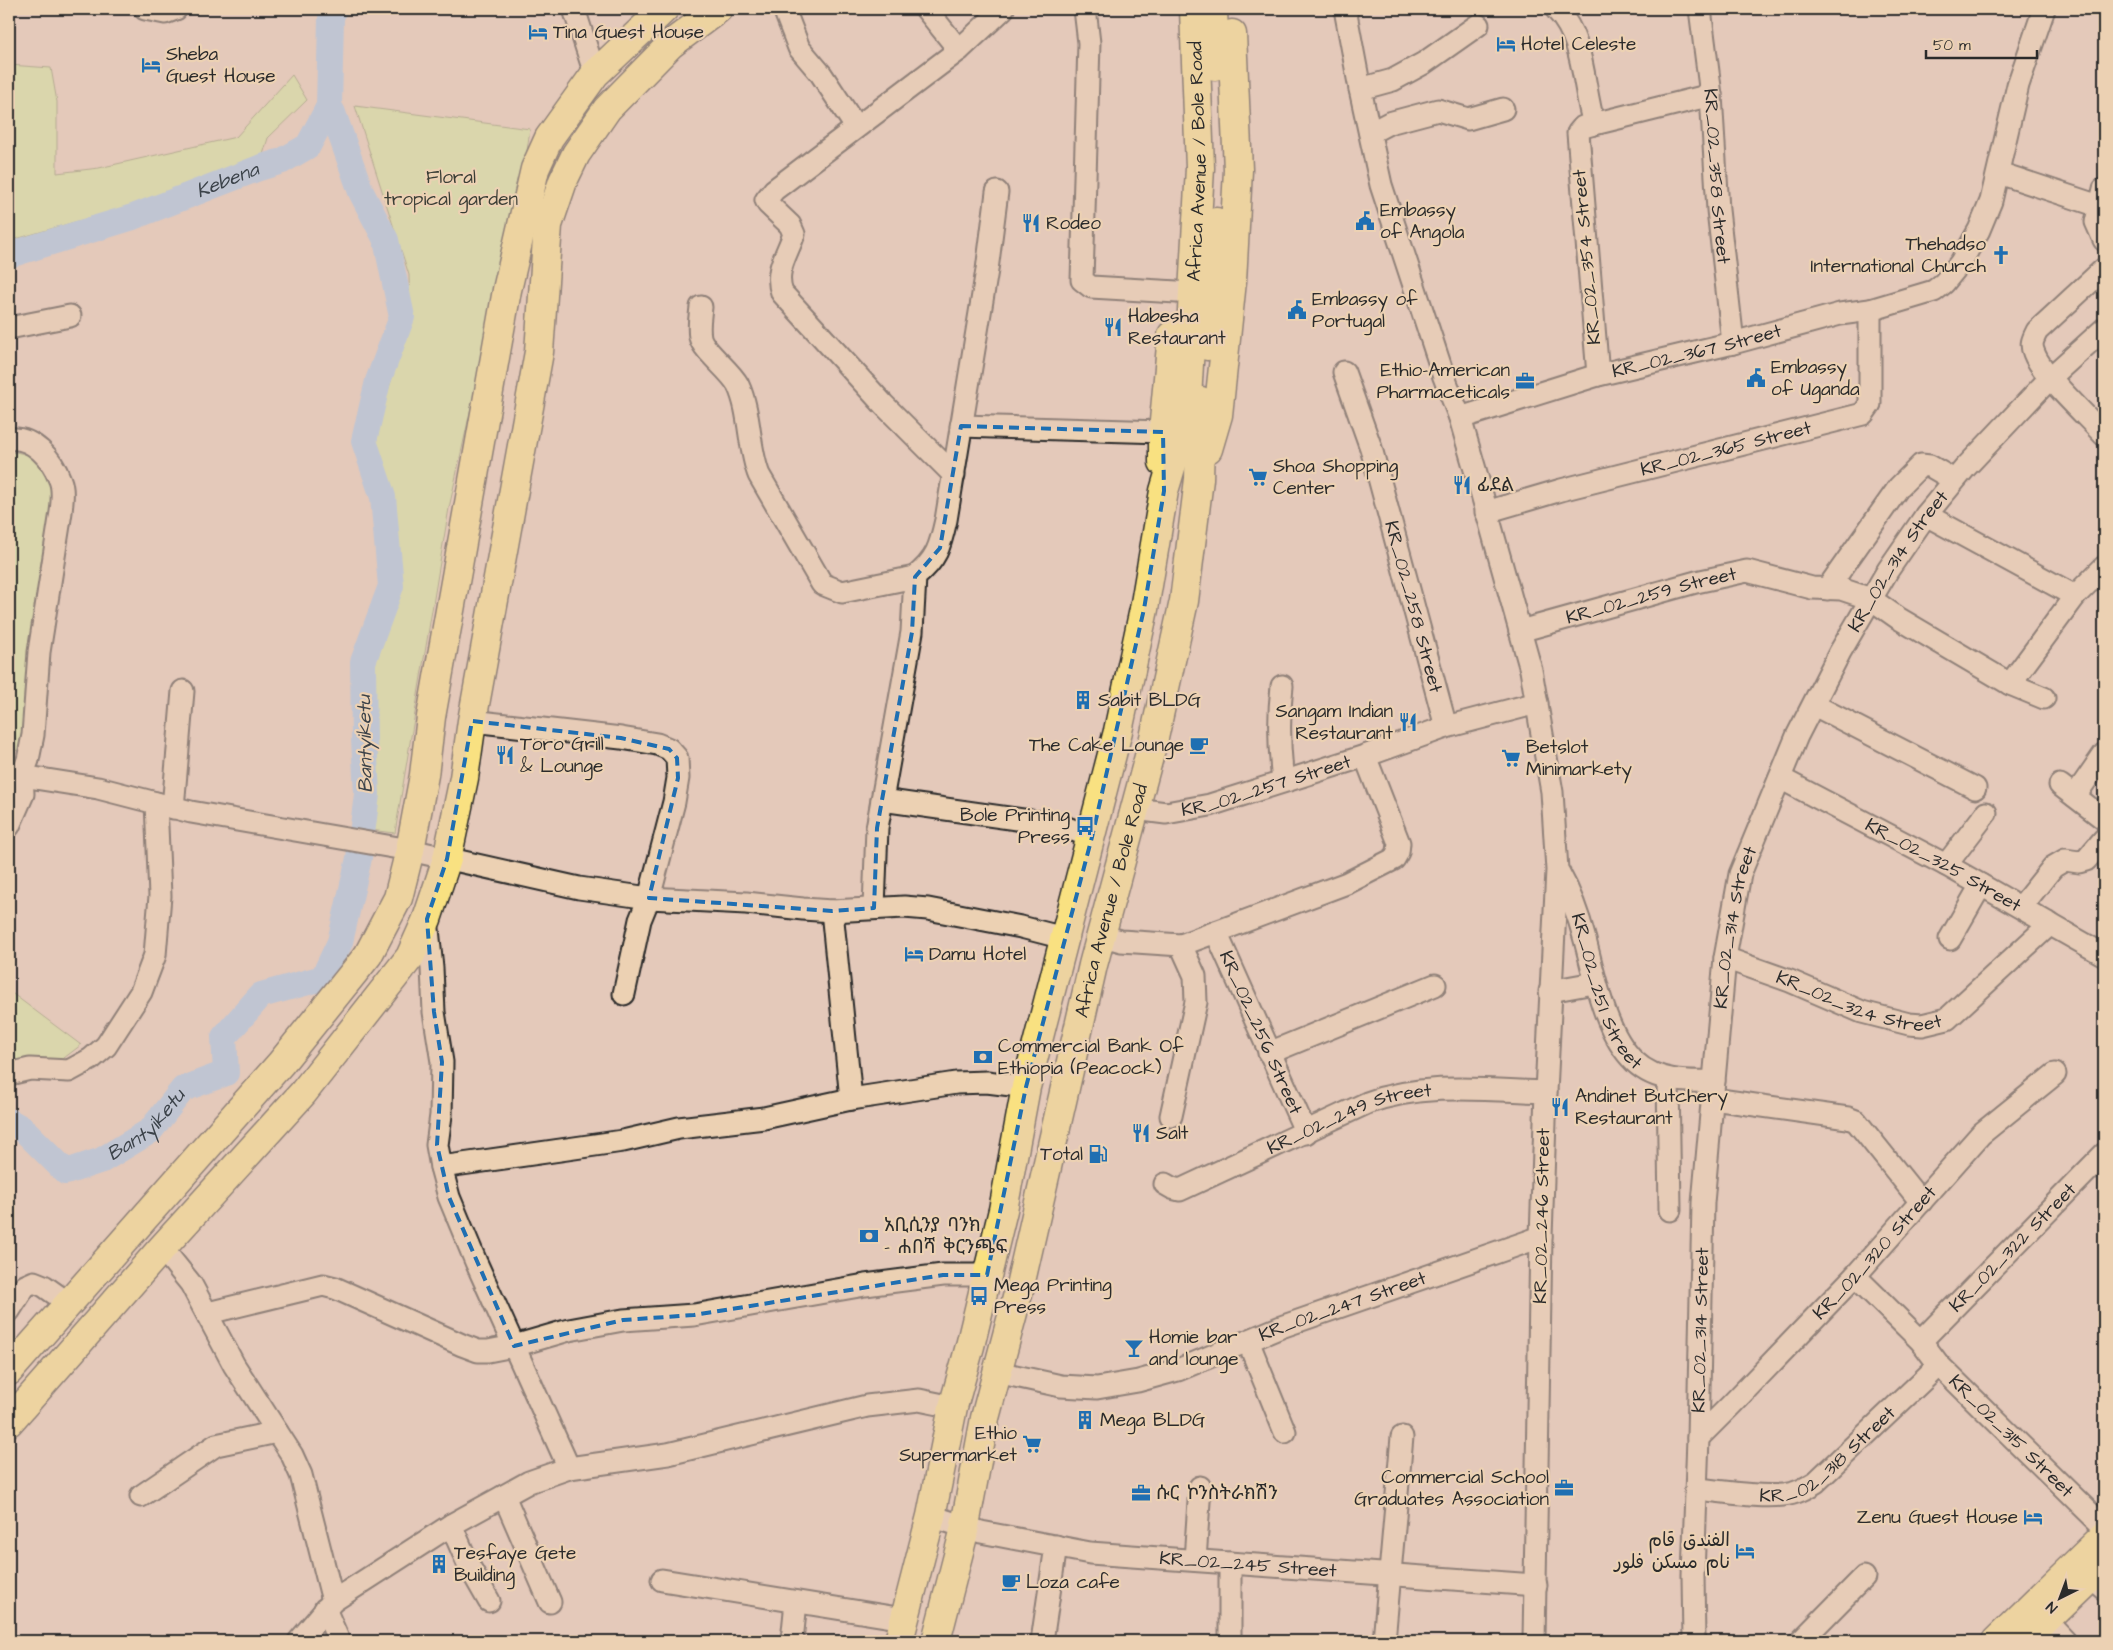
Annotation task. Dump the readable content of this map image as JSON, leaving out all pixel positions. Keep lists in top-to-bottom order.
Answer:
{
  "streets": {
    "main road": ["Africa Avenue / Bole Road"],
    "street": [
      "KR_02_358 Street",
      "KR_02_354 Street",
      "KR_02_367 Street",
      "KR_02_365 Street",
      "KR_02_314 Street",
      "KR_02_259 Street",
      "KR_02_258 Street",
      "KR_02_257 Street",
      "KR_02_325 Street",
      "KR_02_251 Street",
      "KR_02_324 Street",
      "KR_02_256 Street",
      "KR_02_249 Street",
      "KR_02_246 Street",
      "KR_02_322 Street",
      "KR_02_320 Street",
      "KR_02_247 Street",
      "KR_02_315 Street",
      "KR_02_318 Street",
      "KR_02_245 Street"
    ]
  },
  "crossings": [
    ["Africa Avenue / Bole Road", "KR_02_257 Street"],
    ["Africa Avenue / Bole Road", "KR_02_247 Street"],
    ["Africa Avenue / Bole Road", "KR_02_245 Street"],
    ["KR_02_358 Street", "KR_02_367 Street"],
    ["KR_02_354 Street", "KR_02_367 Street"],
    ["KR_02_367 Street", "KR_02_365 Street"],
    ["KR_02_314 Street", "KR_02_259 Street"],
    ["KR_02_314 Street", "KR_02_325 Street"],
    ["KR_02_314 Street", "KR_02_251 Street"],
    ["KR_02_314 Street", "KR_02_324 Street"],
    ["KR_02_314 Street", "KR_02_320 Street"],
    ["KR_02_314 Street", "KR_02_318 Street"],
    ["KR_02_259 Street", "KR_02_246 Street"],
    ["KR_02_258 Street", "KR_02_257 Street"],
    ["KR_02_257 Street", "KR_02_246 Street"],
    ["KR_02_325 Street", "KR_02_324 Street"],
    ["KR_02_251 Street", "KR_02_246 Street"],
    ["KR_02_251 Street", "KR_02_320 Street"],
    ["KR_02_256 Street", "KR_02_249 Street"],
    ["KR_02_249 Street", "KR_02_246 Street"],
    ["KR_02_246 Street", "KR_02_247 Street"],
    ["KR_02_246 Street", "KR_02_245 Street"],
    ["KR_02_322 Street", "KR_02_315 Street"],
    ["KR_02_320 Street", "KR_02_315 Street"],
    ["KR_02_315 Street", "KR_02_318 Street"]
  ],
  "water": ["Kebena", "Bantyiketu"],
  "parks": ["Floral tropical garden"],
  "places": {
    "hotel": [
      "Tina Guest House",
      "Hotel Celeste",
      "Sheba Guest House",
      "Damu Hotel",
      "Zenu Guest House",
      "الفندق قام نام مسكن فلور"
    ],
    "public building": ["Embassy of Angola", "Embassy of Portugal", "Embassy of Uganda"],
    "restaurant": [
      "Rodeo",
      "Habesha Restaurant",
      "ፊደል",
      "Sangam Indian Restaurant",
      "Toro Grill & Lounge",
      "Andinet Butchery Restaurant",
      "Salt"
    ],
    "church": ["Thehadso International Church"],
    "office": ["Ethio-American Pharmaceticals", "Commercial School Graduates Association", "ሱር ኮንስትራክሽን"],
    "supermarket": ["Shoa Shopping Center", "Betslot Minimarkety", "Ethio Supermarket"],
    "building": ["Sabit BLDG", "Mega BLDG", "Tesfaye Gete Building"],
    "cafe": ["The Cake Lounge", "Loza cafe"],
    "bus stop": ["Bole Printing Press", "Mega Printing Press"],
    "bank": ["Commercial Bank Of Ethiopia (Peacock)", "አቢሲንያ ባንክ - ሐበሻ ቅርንጫፍ"],
    "fuel station": ["Total"],
    "bar": ["Homie bar and lounge"]
  },
  "scale_bar": "50 m",
  "north": "bottom left"
}
